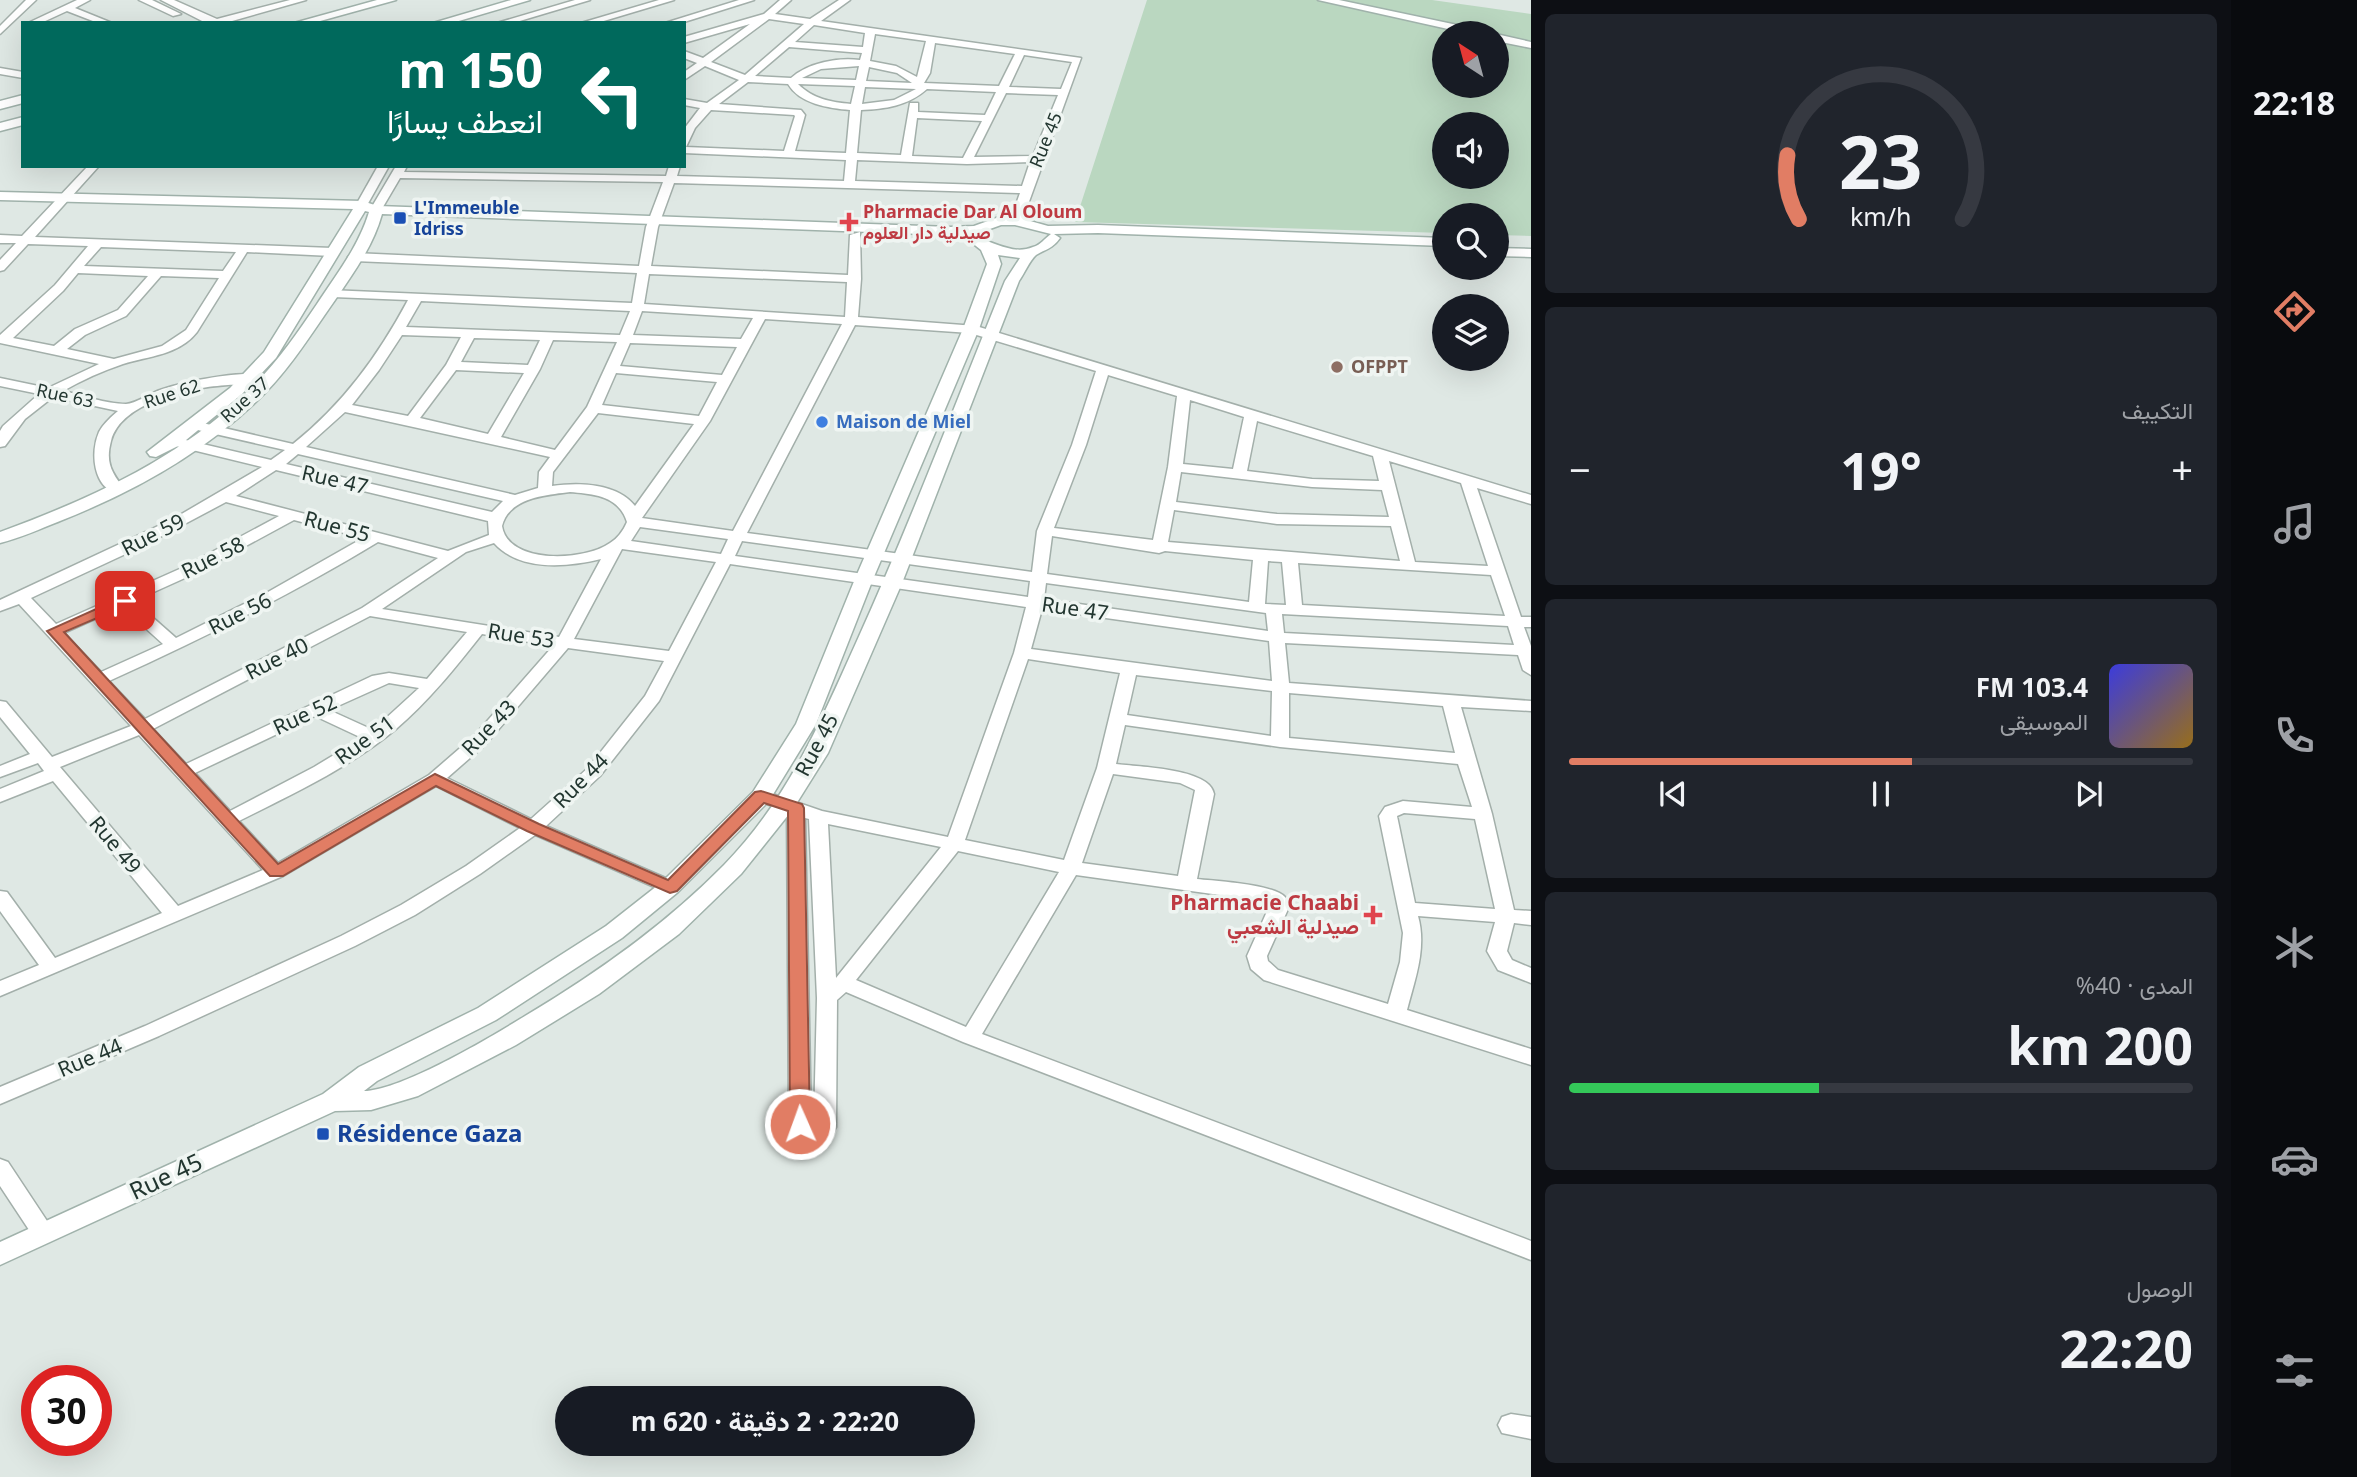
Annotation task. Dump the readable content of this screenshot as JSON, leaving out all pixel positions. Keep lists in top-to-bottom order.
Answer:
{
  "streets": {
    "street": [
      "Rue 45",
      "Rue 62",
      "Rue 63",
      "Rue 37",
      "Rue 47",
      "Rue 55",
      "Rue 59",
      "Rue 58",
      "Rue 56",
      "Rue 53",
      "Rue 40",
      "Rue 52",
      "Rue 43",
      "Rue 51",
      "Rue 44",
      "Rue 49"
    ]
  },
  "crossings": [
    ["Rue 45", "Rue 47"],
    ["Rue 62", "Rue 63"],
    ["Rue 62", "Rue 37"],
    ["Rue 37", "Rue 47"],
    ["Rue 47", "Rue 59"],
    ["Rue 47", "Rue 40"],
    ["Rue 47", "Rue 43"],
    ["Rue 47", "Rue 44"],
    ["Rue 55", "Rue 59"],
    ["Rue 55", "Rue 58"],
    ["Rue 55", "Rue 56"],
    ["Rue 55", "Rue 40"],
    ["Rue 53", "Rue 40"],
    ["Rue 53", "Rue 43"],
    ["Rue 53", "Rue 51"],
    ["Rue 53", "Rue 44"],
    ["Rue 40", "Rue 49"],
    ["Rue 52", "Rue 51"],
    ["Rue 43", "Rue 49"]
  ],
  "places": {
    "transit": ["L'Immeuble Idriss", "Résidence Gaza"],
    "health": ["Pharmacie Dar Al Oloum صيدلية دار العلوم", "Pharmacie Chaabi صيدلية الشعبي"],
    "other": ["OFPPT", "Maison de Miel"]
  },
  "north": "top left",
  "page": {
    "tabs": "22:18",
    "turn": ["150 m", "انعطف يسارًا"],
    "tile": [
      "التكييف",
      ["المدى · 40%", "200 km"],
      ["الوصول", "22:20"]
    ],
    "heat": ["−", "19°", "+"],
    "song": ["103.4 FM", "الموسيقى"],
    "limit": "30",
    "trip": "22:20 · 2 دقيقة · 620 m",
    "gauge": ["23", "km/h"]
  }
}
